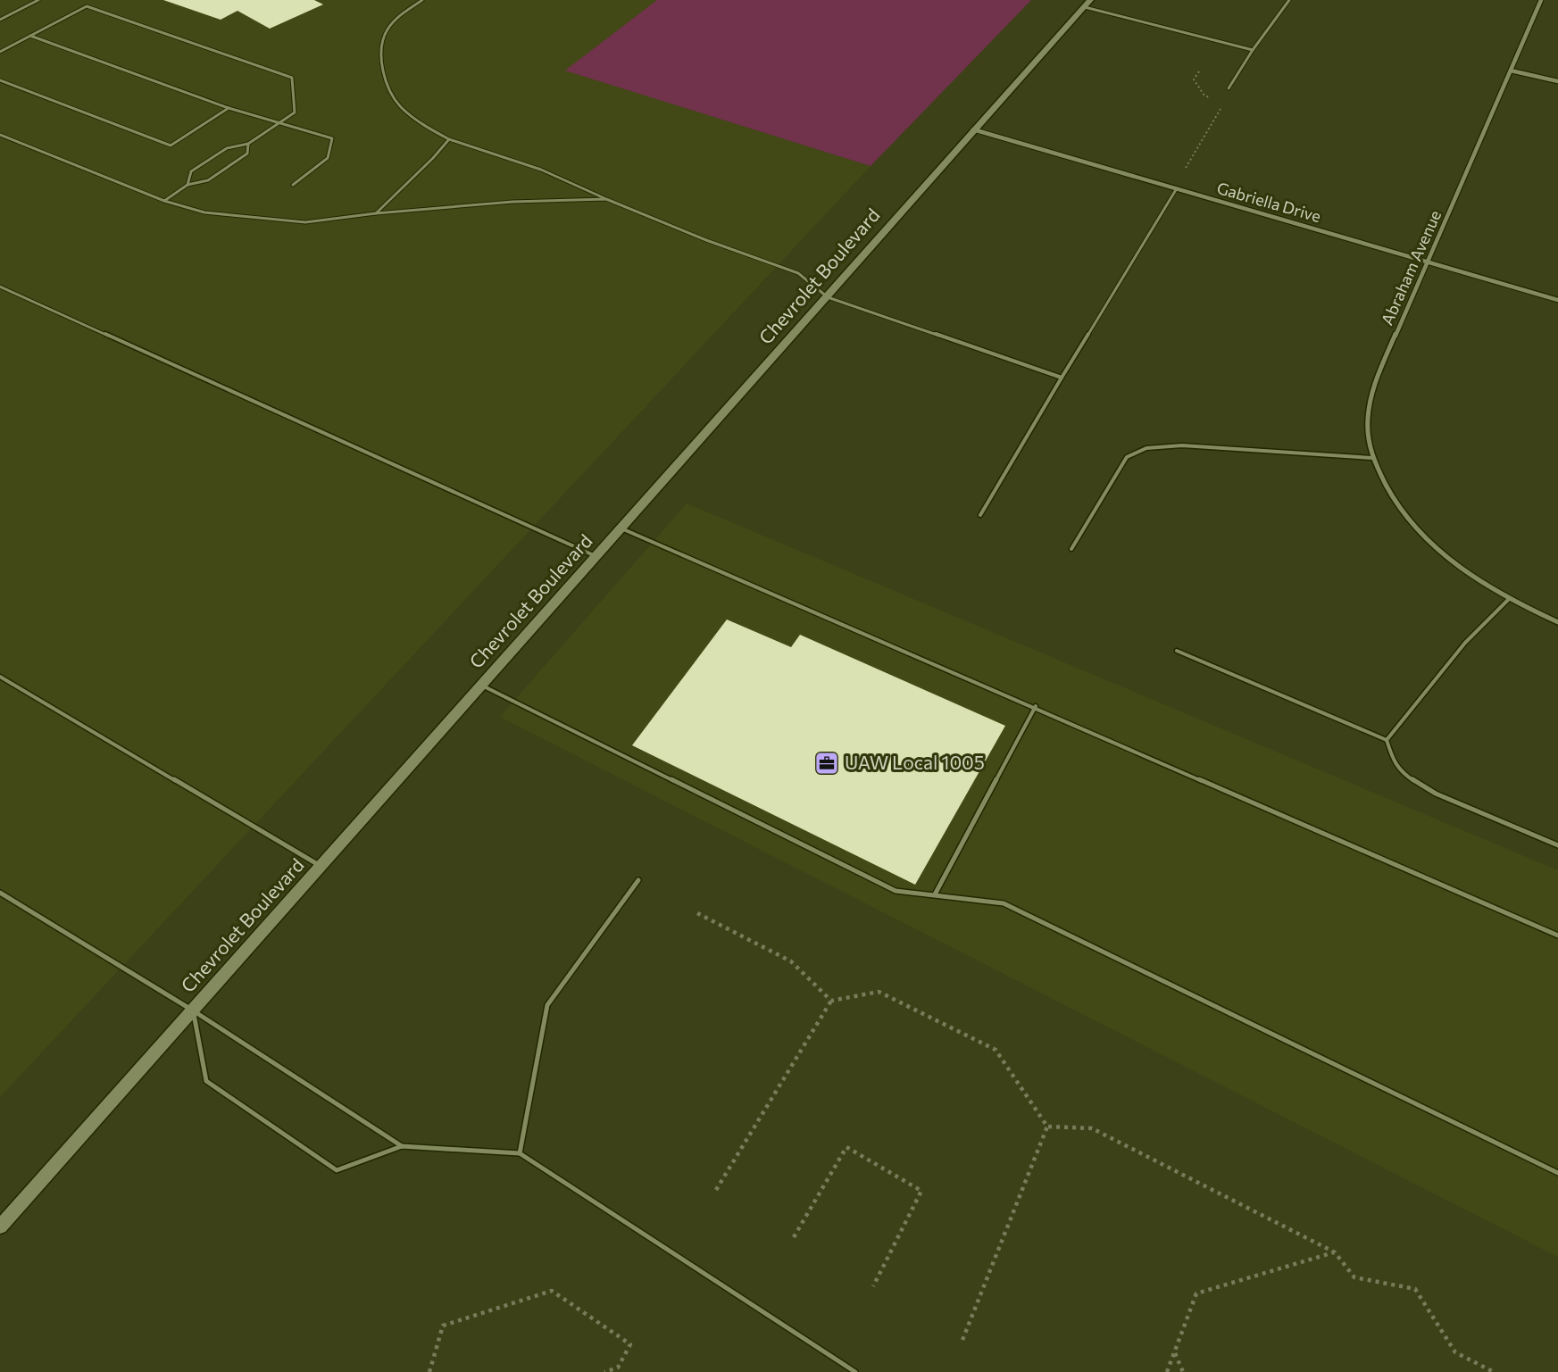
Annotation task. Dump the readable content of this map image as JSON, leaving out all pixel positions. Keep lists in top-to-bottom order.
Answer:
{
  "streets": {
    "main road": ["Chevrolet Boulevard"],
    "street": ["Gabriella Drive", "Abraham Avenue"]
  },
  "crossings": [
    ["Gabriella Drive", "Abraham Avenue"],
    ["Gabriella Drive", "Chevrolet Boulevard"]
  ],
  "places": {
    "office": ["UAW Local 1005"]
  }
}
